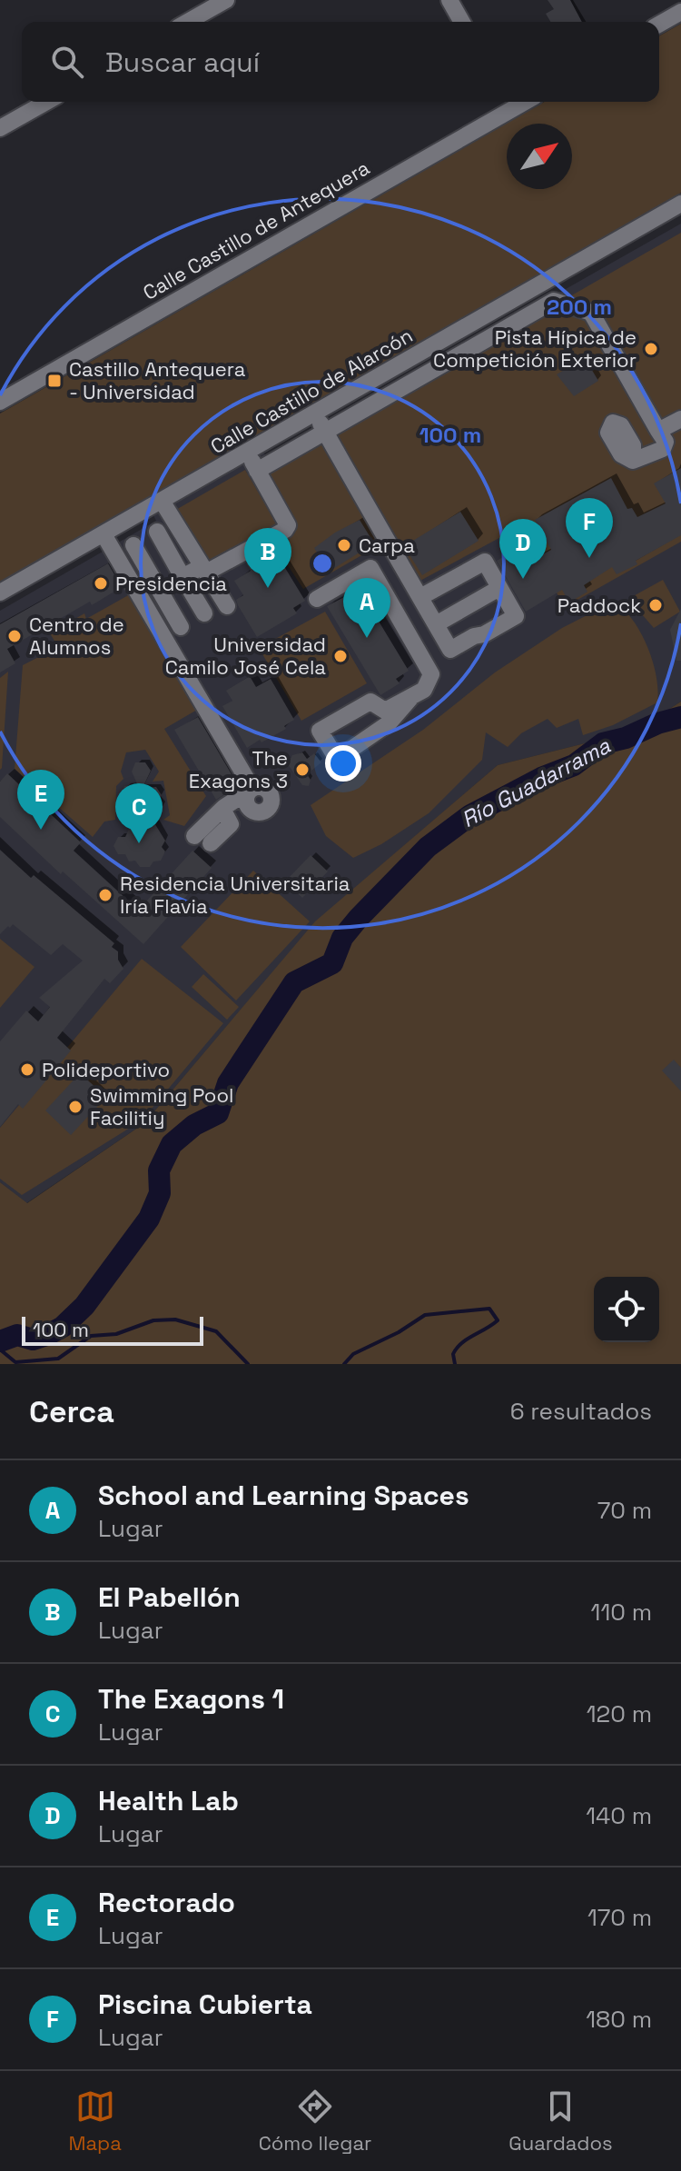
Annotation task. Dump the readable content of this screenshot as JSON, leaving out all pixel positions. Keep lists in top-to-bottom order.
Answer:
{
  "streets": {
    "street": ["Calle Castillo de Antequera", "Calle Castillo de Alarcón"]
  },
  "water": ["Río Guadarrama"],
  "places": {
    "other": [
      "Pista Hípica de Competición Exterior",
      "Carpa",
      "Presidencia",
      "Paddock",
      "Centro de Alumnos",
      "Universidad Camilo José Cela",
      "The Exagons 3",
      "Residencia Universitaria Iría Flavia",
      "Polideportivo",
      "Swimming Pool Facilitiy"
    ],
    "transit": ["Castillo Antequera - Universidad"]
  },
  "scale_bar": "100 m",
  "north": "top right",
  "page": {
    "search": "Buscar aquí",
    "pins": [
      "F",
      "D",
      "B",
      "A",
      "E",
      "C"
    ],
    "scale": "100 m",
    "heading": ["Cerca", "6 resultados"],
    "list": [
      {
        "mark": "A",
        "name": "School and Learning Spaces",
        "note": "Lugar",
        "value": "70 m"
      },
      {
        "mark": "B",
        "name": "El Pabellón",
        "note": "Lugar",
        "value": "110 m"
      },
      {
        "mark": "C",
        "name": "The Exagons 1",
        "note": "Lugar",
        "value": "120 m"
      },
      {
        "mark": "D",
        "name": "Health Lab",
        "note": "Lugar",
        "value": "140 m"
      },
      {
        "mark": "E",
        "name": "Rectorado",
        "note": "Lugar",
        "value": "170 m"
      },
      {
        "mark": "F",
        "name": "Piscina Cubierta",
        "note": "Lugar",
        "value": "180 m"
      }
    ],
    "nav": ["Mapa", "Cómo llegar", "Guardados"]
  },
  "rings": ["200 m", "100 m"]
}
